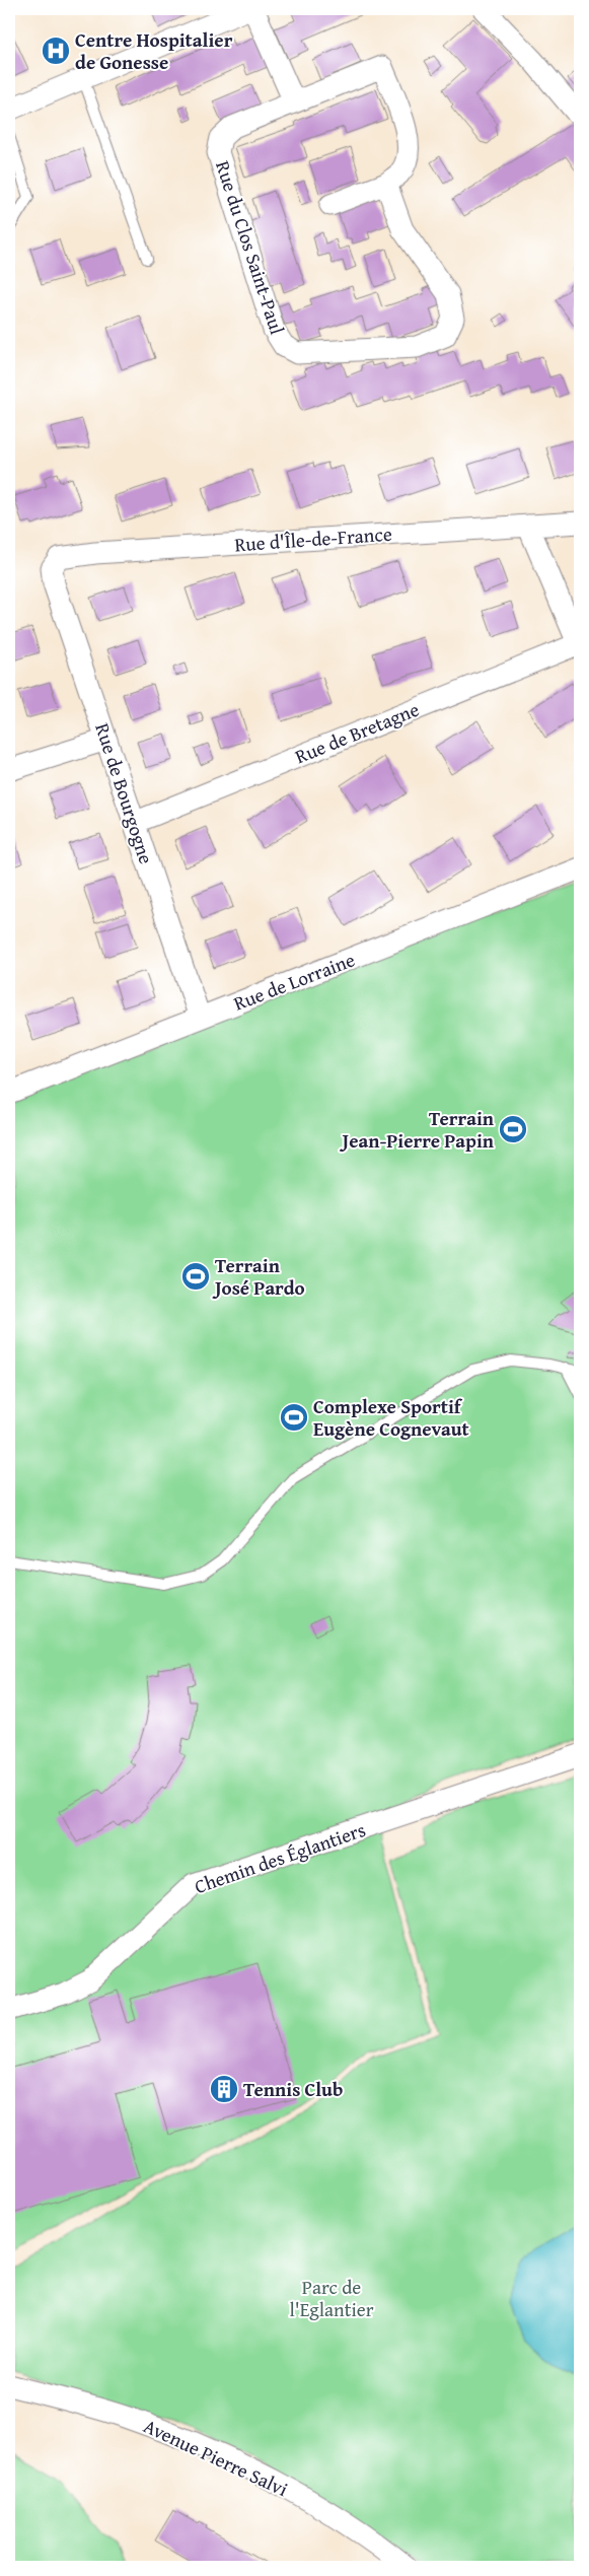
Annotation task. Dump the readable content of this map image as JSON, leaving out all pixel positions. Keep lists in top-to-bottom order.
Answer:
{
  "streets": {
    "street": [
      "Rue du Clos Saint-Paul",
      "Rue d'Île-de-France",
      "Rue de Bretagne",
      "Rue de Bourgogne",
      "Rue de Lorraine",
      "Chemin des Églantiers",
      "Avenue Pierre Salvi"
    ]
  },
  "crossings": [
    ["Rue d'Île-de-France", "Rue de Bourgogne"],
    ["Rue de Bretagne", "Rue de Bourgogne"],
    ["Rue de Bourgogne", "Rue de Lorraine"]
  ],
  "parks": ["Parc de l'Eglantier"],
  "places": {
    "hospital": ["Centre Hospitalier de Gonesse"],
    "sports": ["Terrain Jean-Pierre Papin", "Terrain José Pardo", "Complexe Sportif Eugène Cognevaut"],
    "building": ["Tennis Club"]
  }
}
